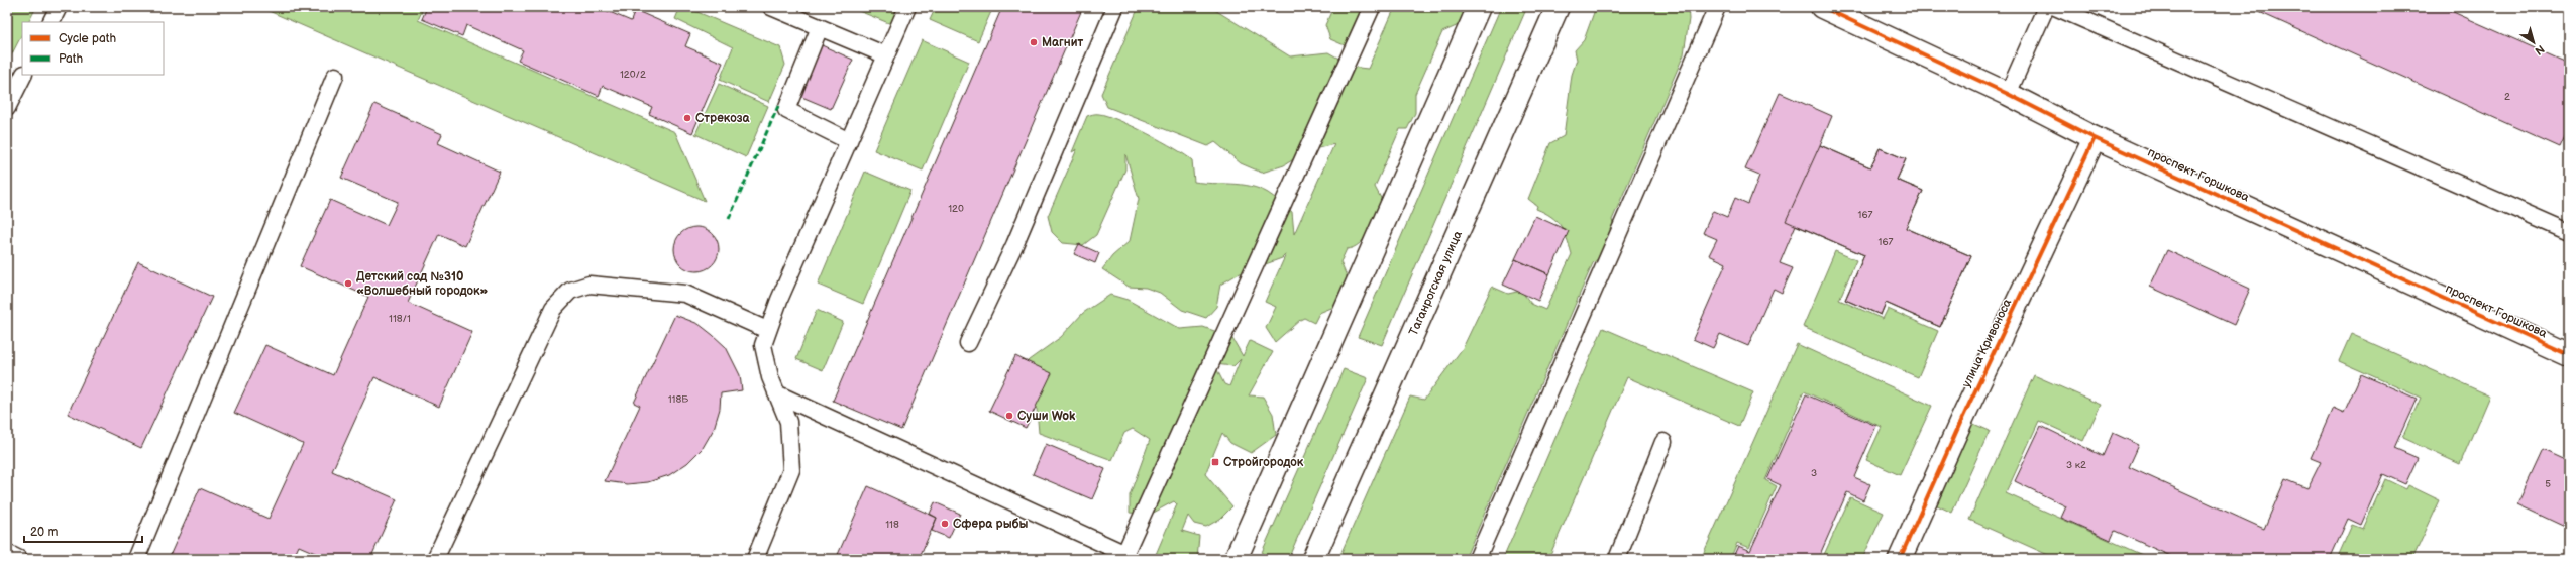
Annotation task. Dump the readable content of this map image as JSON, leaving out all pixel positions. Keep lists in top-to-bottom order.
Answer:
{
  "streets": {
    "street": ["проспект Горшкова", "Таганрогская улица", "улица Кривоноса"]
  },
  "crossings": [
    ["проспект Горшкова", "улица Кривоноса"]
  ],
  "places": {
    "other": [
      "Магнит",
      "Стрекоза",
      "Детский сад №310 «Волшебный городок»",
      "Суши Wok",
      "Сфера рыбы"
    ],
    "transit": ["Стройгородок"]
  },
  "house_numbers": [
    "120/2",
    "2",
    "120",
    "167",
    "167",
    "118/1",
    "118Б",
    "3 к2",
    "3",
    "5",
    "118"
  ],
  "legend": ["Cycle path", "Path"],
  "scale_bar": "20 m",
  "north": "bottom right"
}
